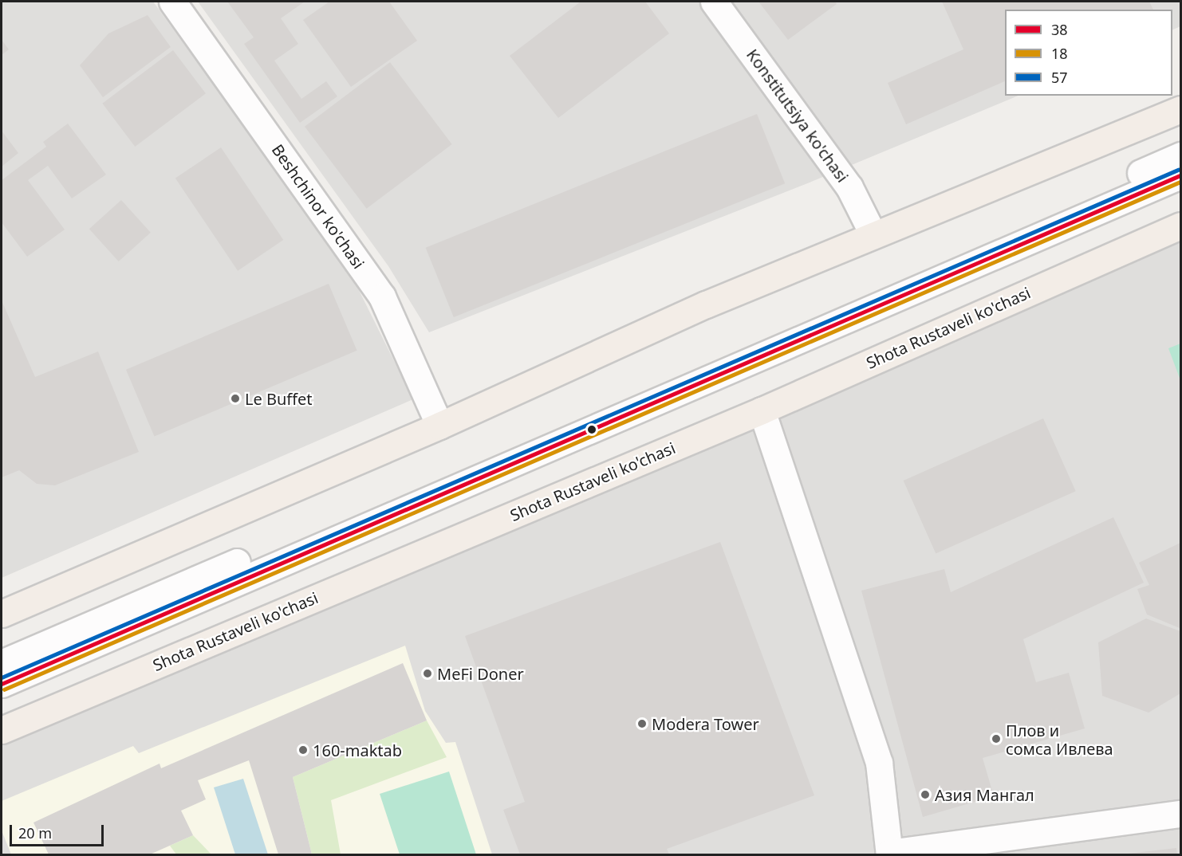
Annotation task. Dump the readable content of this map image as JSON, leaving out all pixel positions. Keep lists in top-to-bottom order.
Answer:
{
  "streets": {
    "main road": ["Shota Rustaveli ko'chasi"],
    "street": ["Konstitutsiya ko'chasi", "Beshchinor ko'chasi"]
  },
  "places": [
    "Le Buffet",
    "MeFi Doner",
    "Modera Tower",
    "Плов и сомса Ивлева",
    "160-maktab",
    "Азия Мангал"
  ],
  "lines": ["transit line 57", "transit line 38", "transit line 18"],
  "legend": ["38", "18", "57"],
  "scale_bar": "20 m"
}
